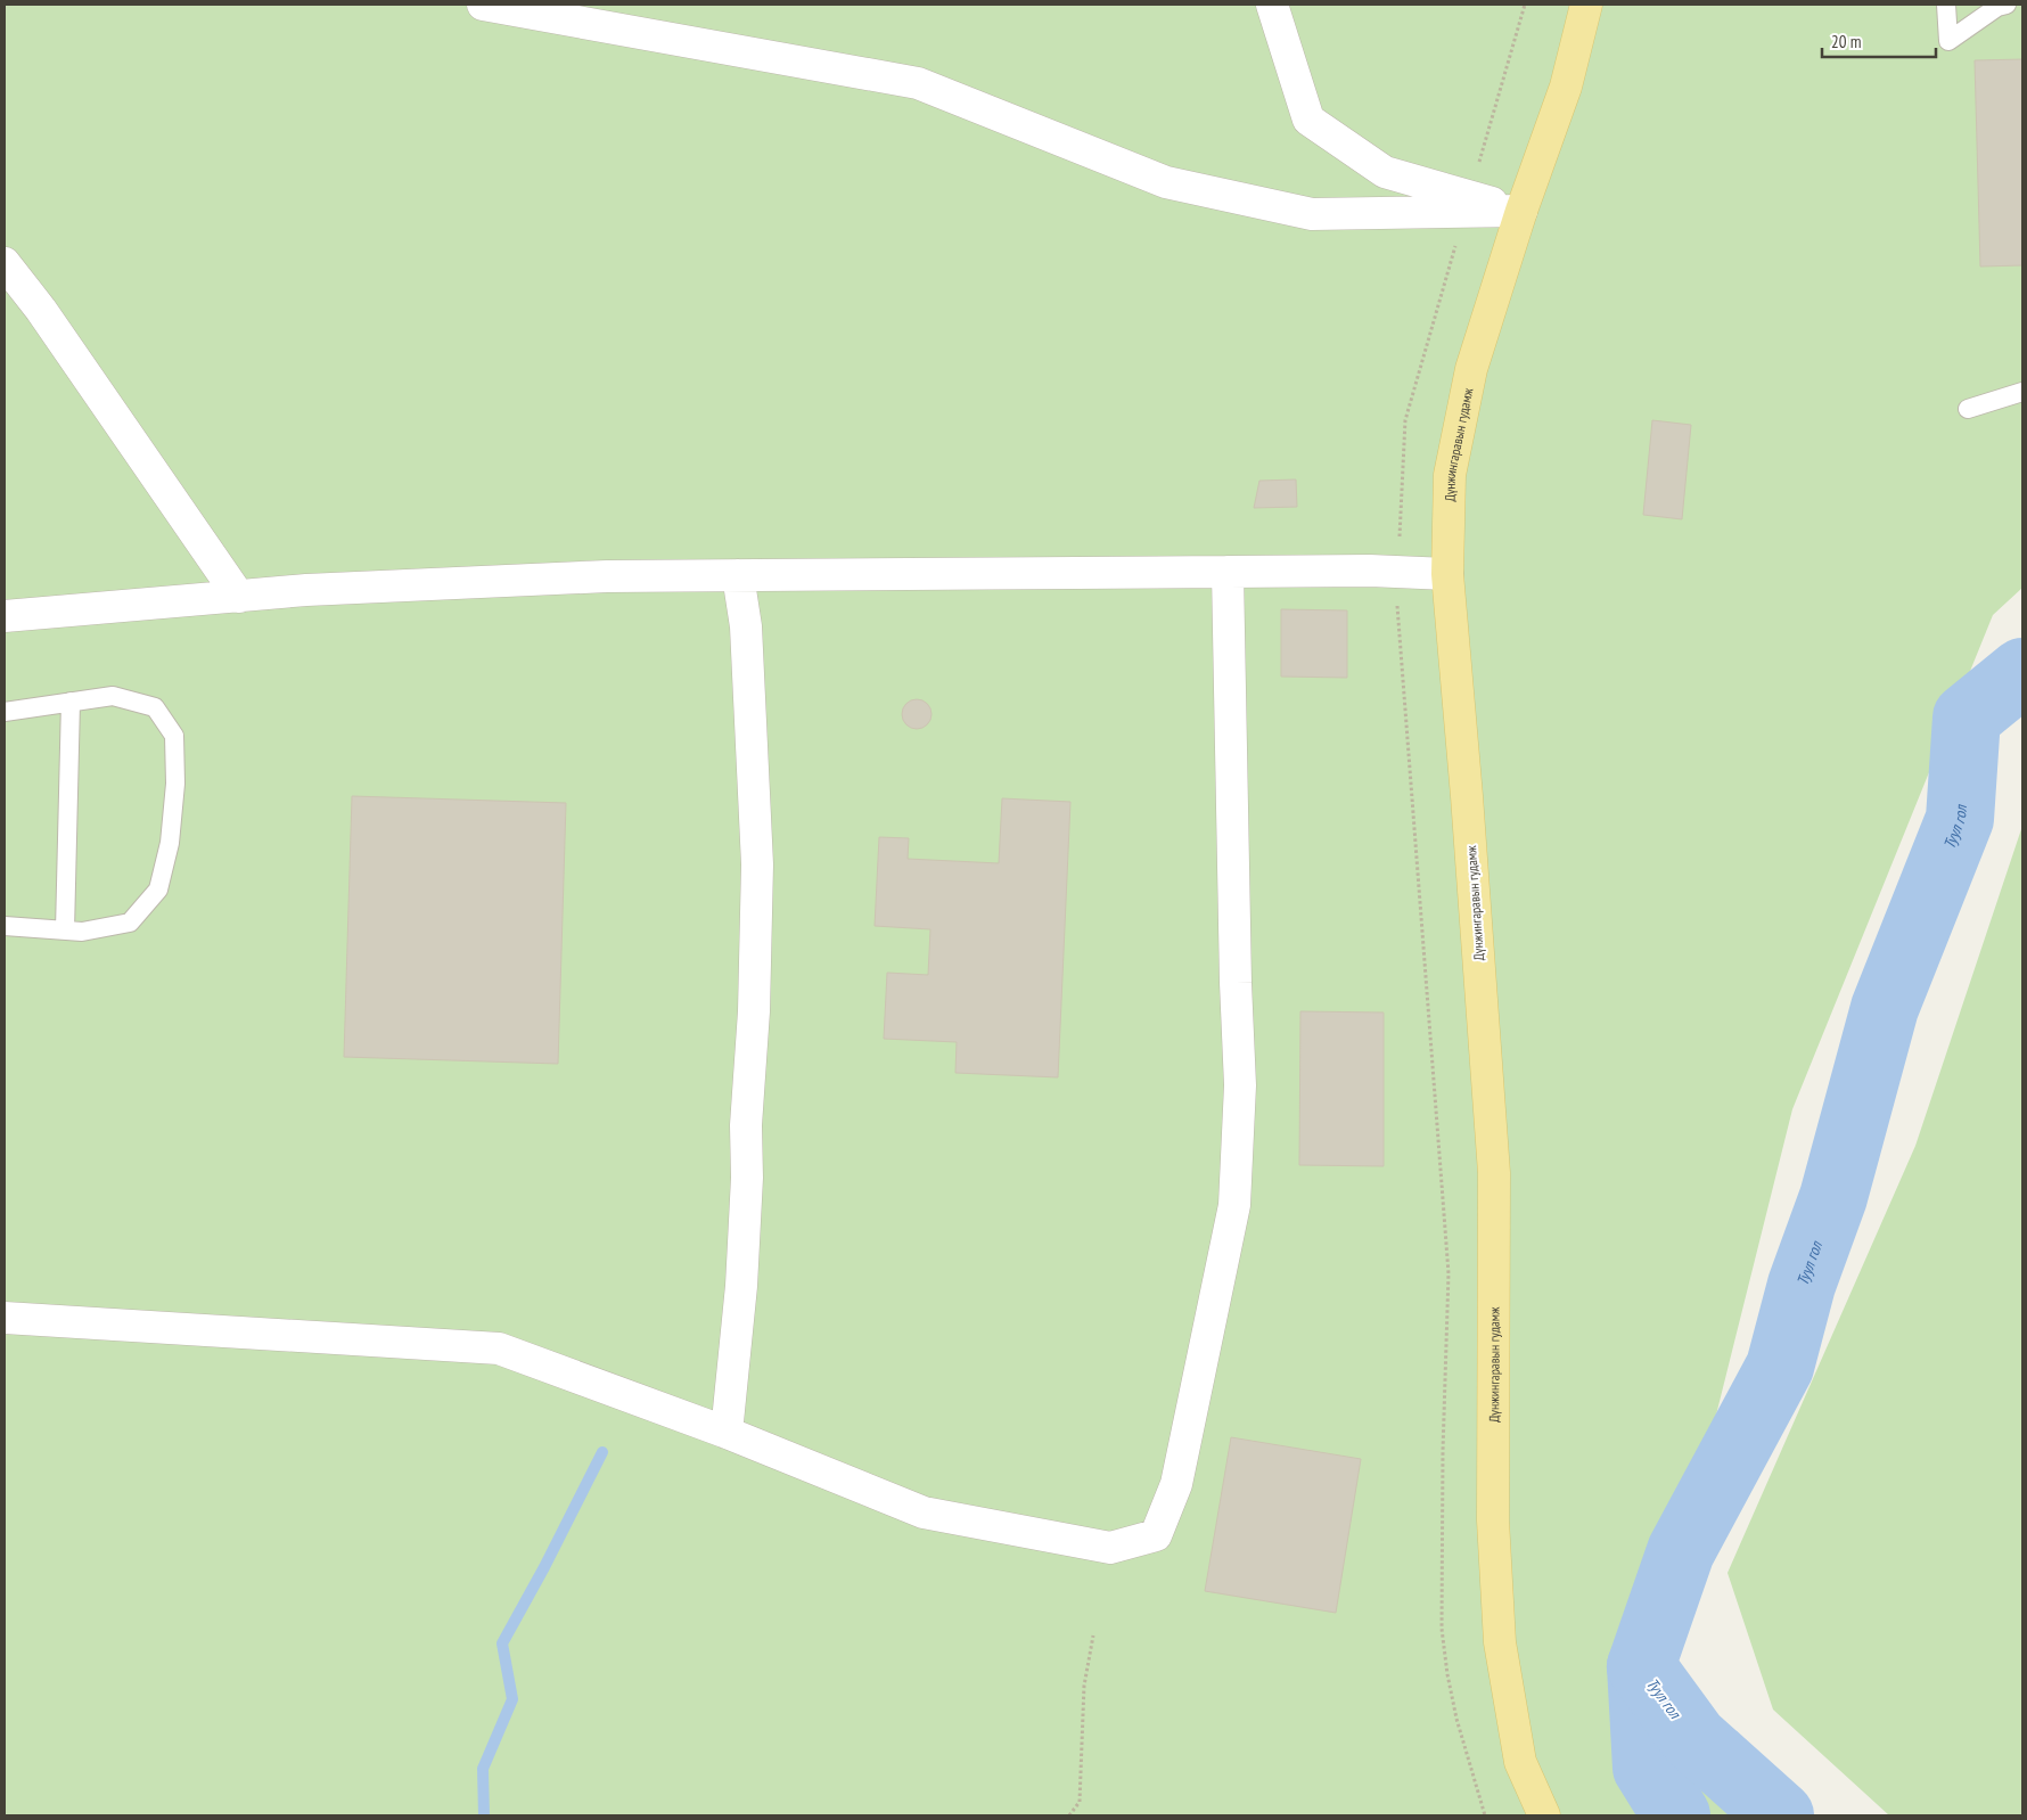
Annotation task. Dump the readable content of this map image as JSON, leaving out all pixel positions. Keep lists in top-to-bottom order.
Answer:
{
  "streets": {
    "main road": ["Дүнжингаравын гудамж"]
  },
  "water": ["Туул гол"],
  "scale_bar": "20 m"
}
